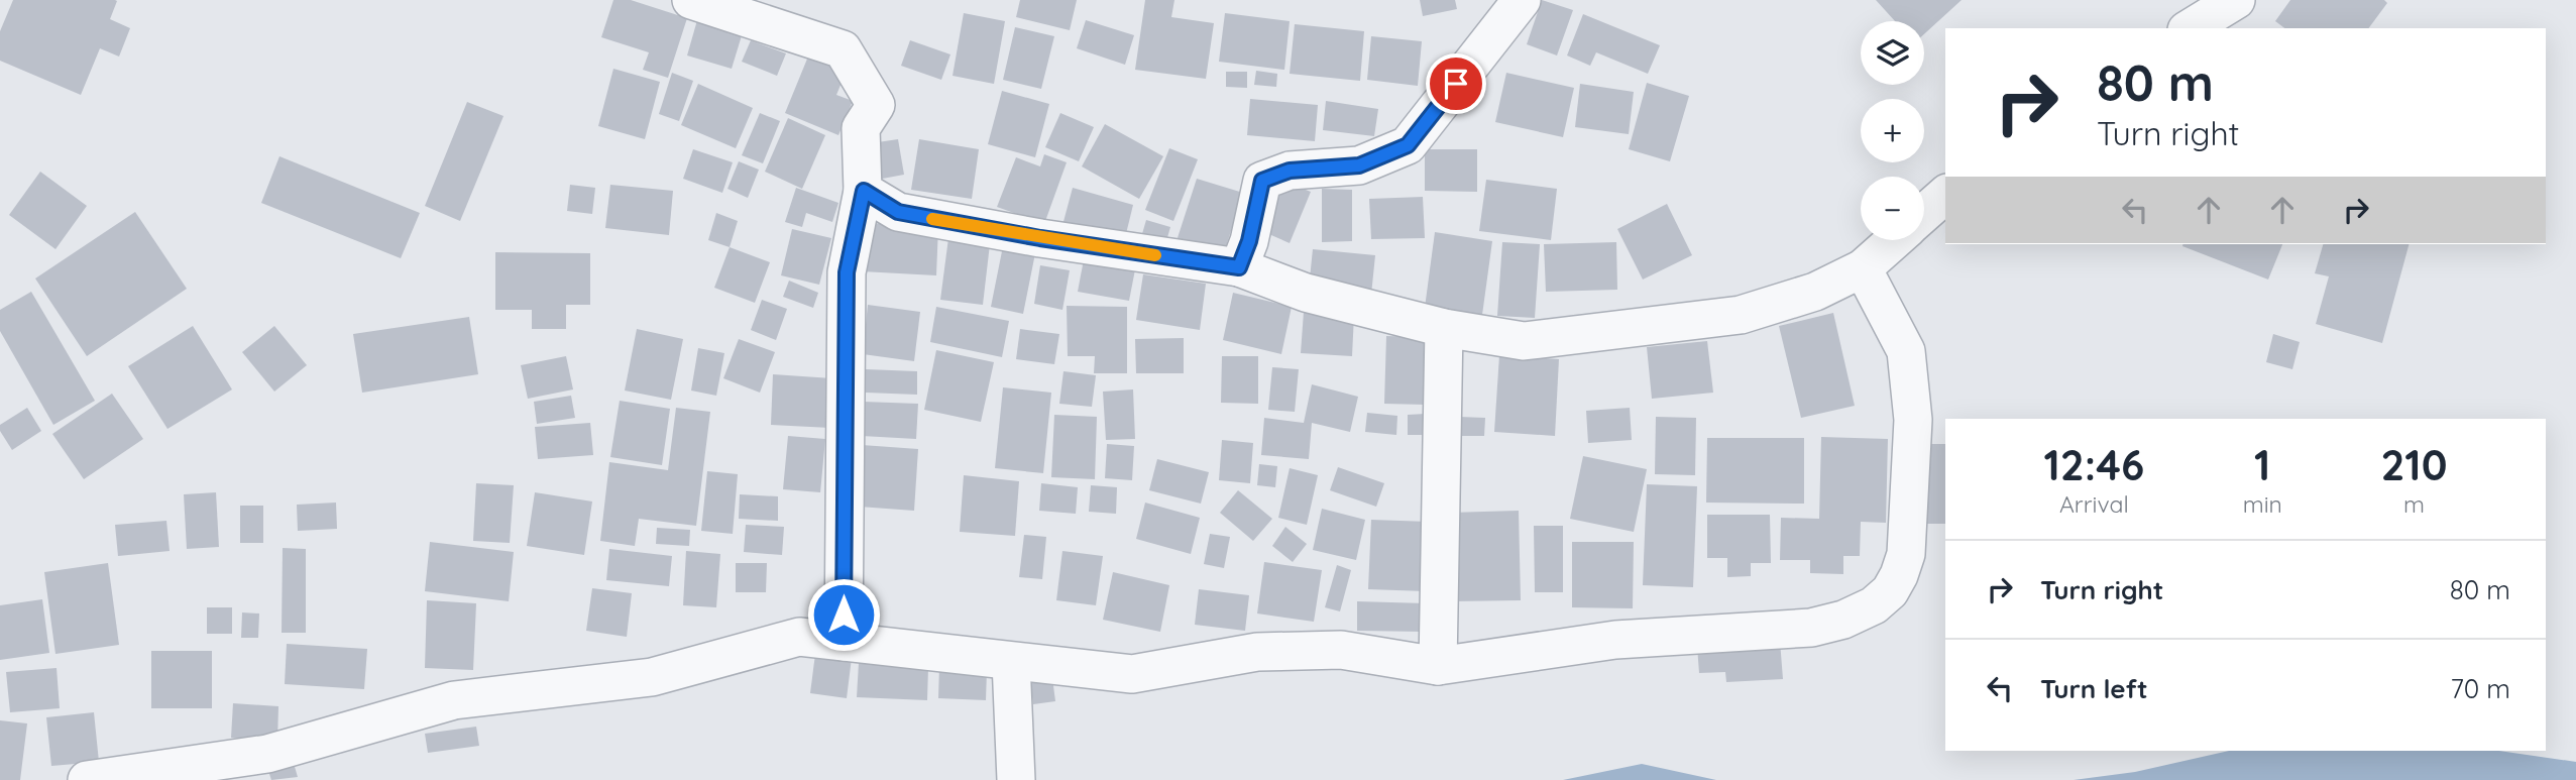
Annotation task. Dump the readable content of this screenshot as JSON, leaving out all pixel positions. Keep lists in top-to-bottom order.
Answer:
{
  "page": {
    "map_buttons": ["+", "−"],
    "turn": ["80 m", "Turn right"],
    "eta": [
      "12:46",
      "Arrival",
      "1",
      "min",
      "210",
      "m"
    ],
    "list": [
      {
        "name": "Turn right",
        "value": "80 m"
      },
      {
        "name": "Turn left",
        "value": "70 m"
      }
    ]
  }
}
